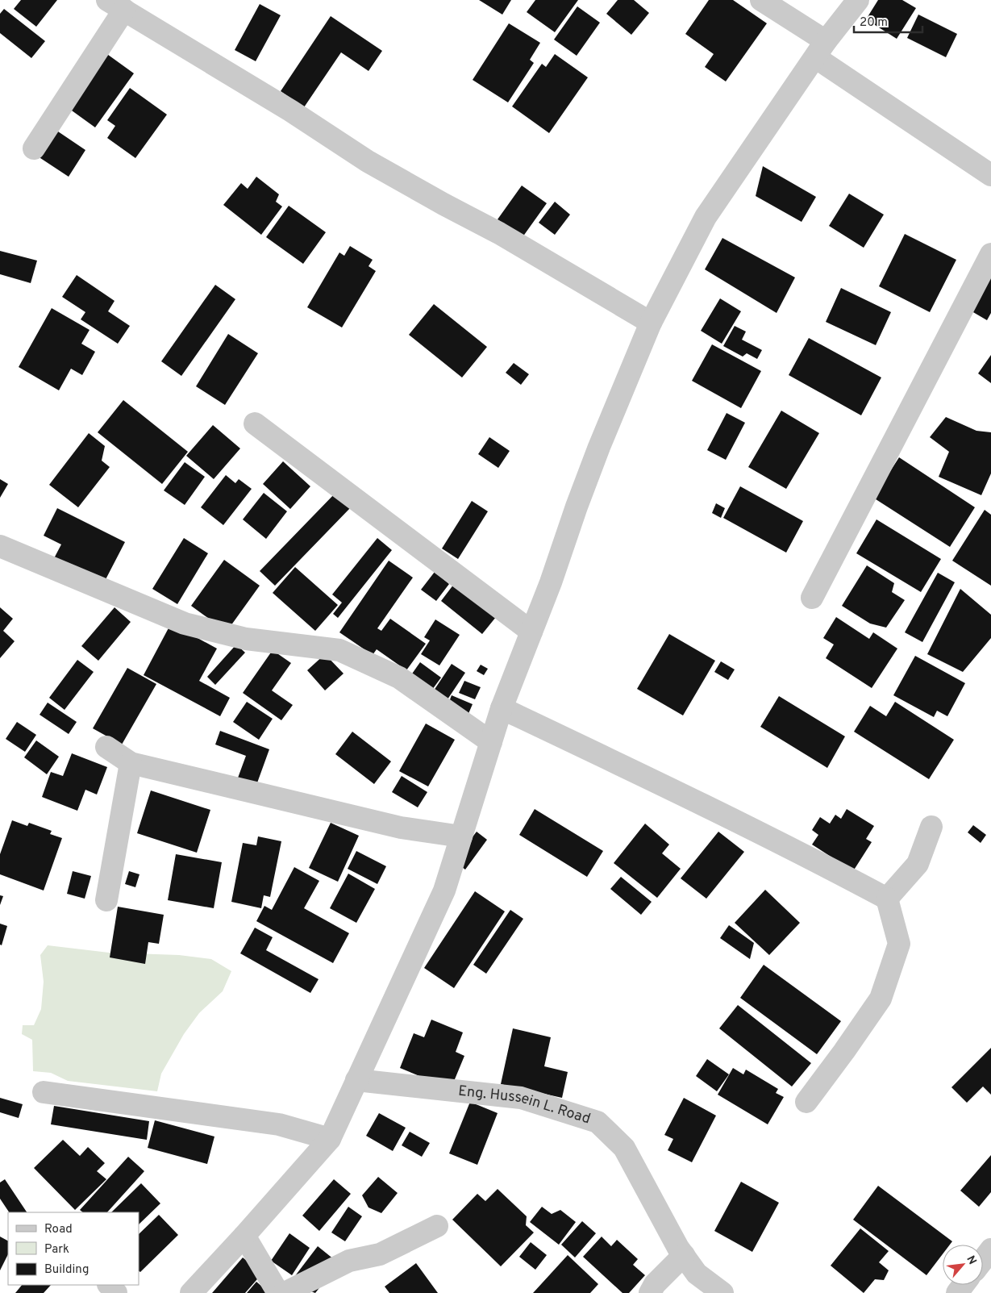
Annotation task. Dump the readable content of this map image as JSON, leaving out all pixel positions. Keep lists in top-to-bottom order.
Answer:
{
  "streets": {
    "street": ["Eng. Hussein L. Road"]
  },
  "legend": ["Road", "Park", "Building"],
  "scale_bar": "20 m",
  "north": "top right"
}
